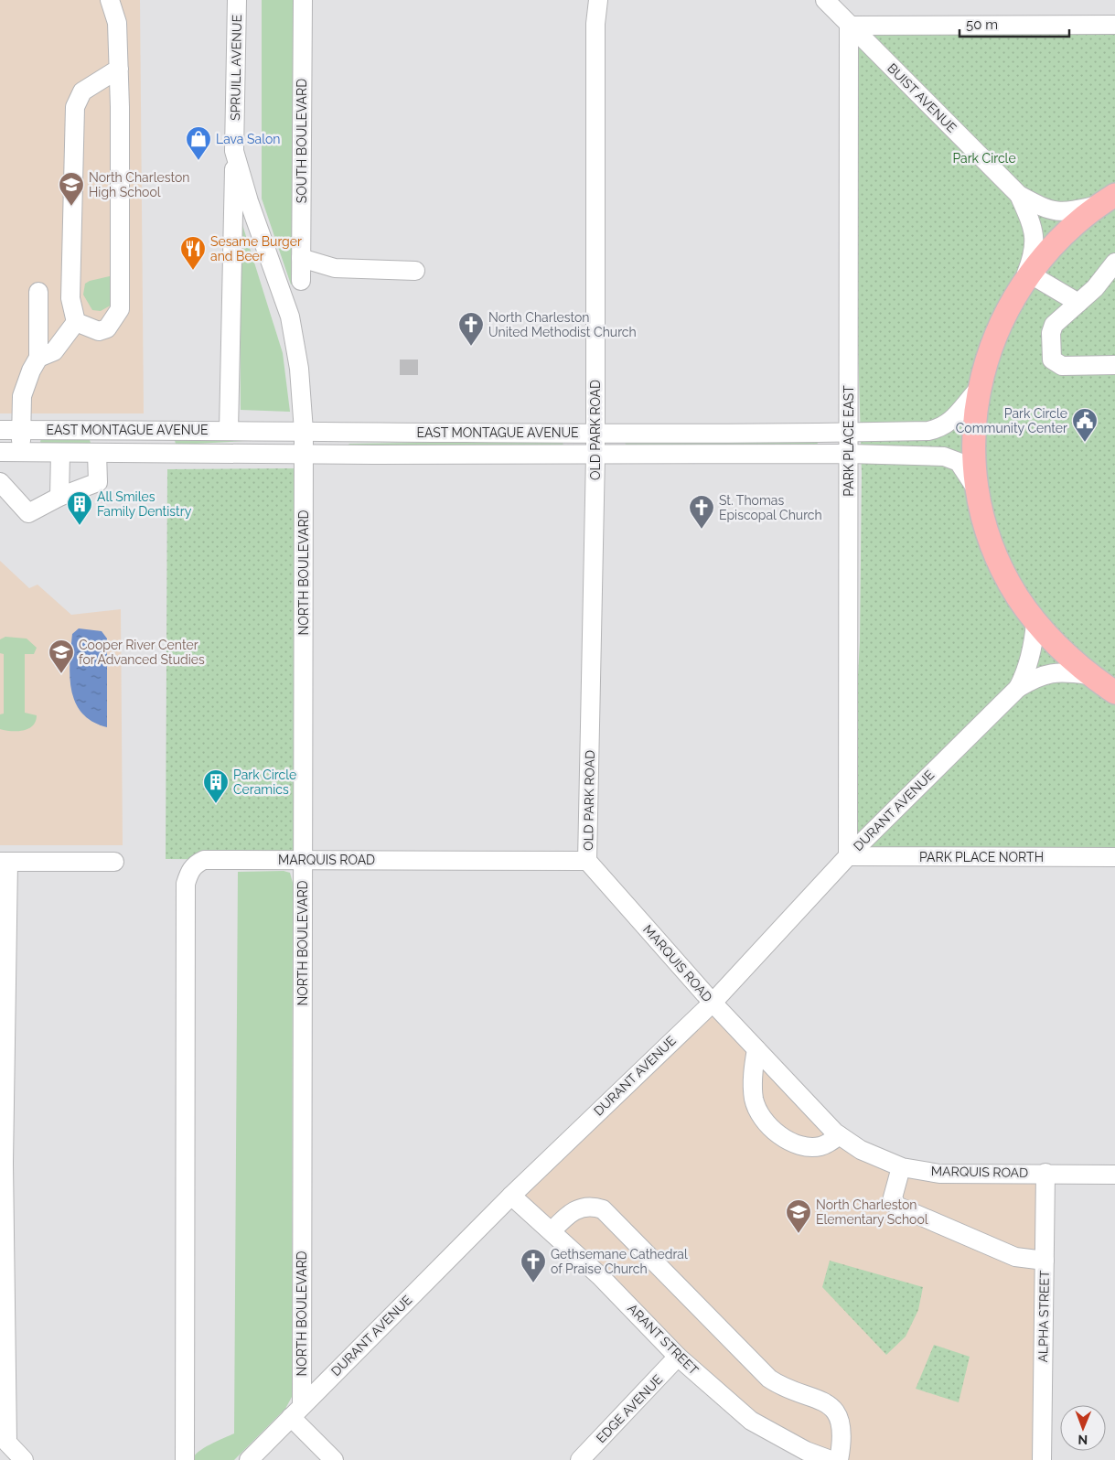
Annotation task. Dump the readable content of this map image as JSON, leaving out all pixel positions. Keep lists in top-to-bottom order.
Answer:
{
  "streets": {
    "street": [
      "SPRUILL AVENUE",
      "BUIST AVENUE",
      "SOUTH BOULEVARD",
      "EAST MONTAGUE AVENUE",
      "OLD PARK ROAD",
      "PARK PLACE EAST",
      "NORTH BOULEVARD",
      "DURANT AVENUE",
      "PARK PLACE NORTH",
      "MARQUIS ROAD",
      "ALPHA STREET",
      "ARANT STREET",
      "EDGE AVENUE"
    ]
  },
  "crossings": [
    ["SPRUILL AVENUE", "EAST MONTAGUE AVENUE"],
    ["SPRUILL AVENUE", "NORTH BOULEVARD"],
    ["BUIST AVENUE", "PARK PLACE EAST"],
    ["EAST MONTAGUE AVENUE", "OLD PARK ROAD"],
    ["EAST MONTAGUE AVENUE", "PARK PLACE EAST"],
    ["EAST MONTAGUE AVENUE", "NORTH BOULEVARD"],
    ["OLD PARK ROAD", "MARQUIS ROAD"],
    ["PARK PLACE EAST", "DURANT AVENUE"],
    ["PARK PLACE EAST", "PARK PLACE NORTH"],
    ["NORTH BOULEVARD", "DURANT AVENUE"],
    ["NORTH BOULEVARD", "MARQUIS ROAD"],
    ["DURANT AVENUE", "PARK PLACE NORTH"],
    ["DURANT AVENUE", "MARQUIS ROAD"],
    ["DURANT AVENUE", "ARANT STREET"],
    ["MARQUIS ROAD", "ALPHA STREET"],
    ["ARANT STREET", "EDGE AVENUE"]
  ],
  "parks": ["Park Circle"],
  "places": {
    "shop": ["Lava Salon"],
    "school or university": ["North Charleston High School", "Cooper River Center for Advanced Studies", "North Charleston Elementary School"],
    "restaurant": ["Sesame Burger and Beer"],
    "church": ["North Charleston United Methodist Church", "St. Thomas Episcopal Church", "Gethsemane Cathedral of Praise Church"],
    "public building": ["Park Circle Community Center"],
    "building": ["All Smiles Family Dentistry", "Park Circle Ceramics"]
  },
  "scale_bar": "50 m",
  "north": "bottom"
}
